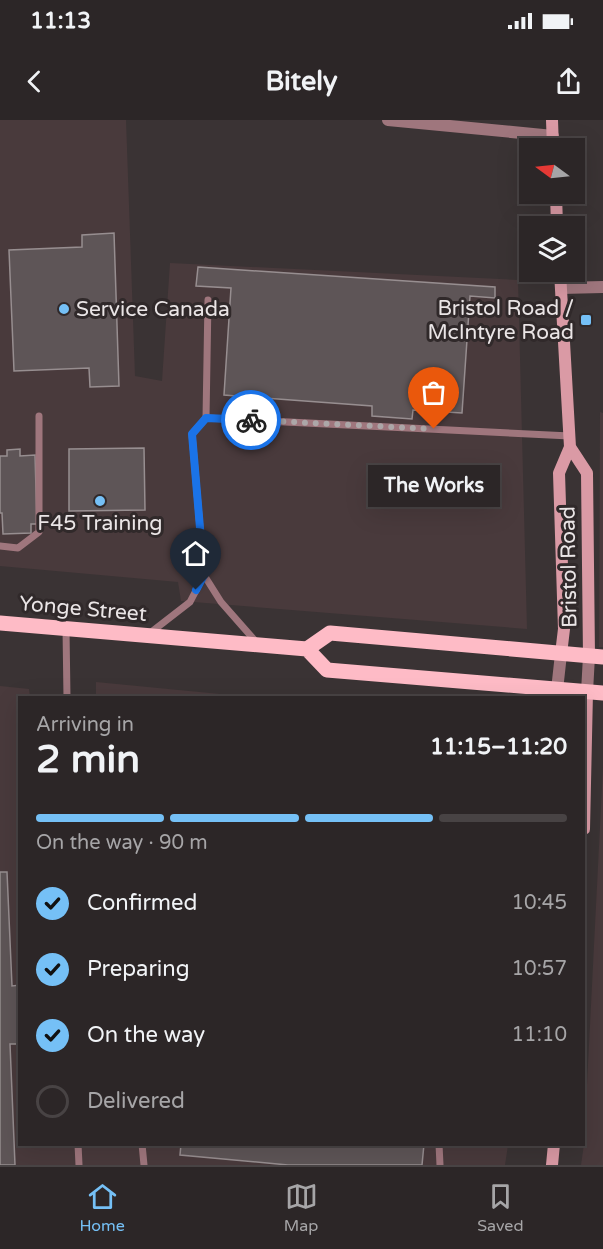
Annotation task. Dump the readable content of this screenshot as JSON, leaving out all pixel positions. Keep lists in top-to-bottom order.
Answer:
{
  "streets": {
    "main road": ["Yonge Street"],
    "street": ["Bristol Road"]
  },
  "places": {
    "other": ["Service Canada", "The Works", "F45 Training"],
    "transit": ["Bristol Road / McIntyre Road"]
  },
  "north": "left",
  "page": {
    "status": "11:13",
    "header": "Bitely",
    "bubble": "The Works",
    "heading": ["2 min", "Arriving in", "11:15–11:20"],
    "bar": "On the way · 90 m",
    "list": [
      ["Confirmed", "10:45"],
      ["Preparing", "10:57"],
      ["On the way", "11:10"],
      "Delivered"
    ],
    "tabs": ["Home", "Map", "Saved"]
  }
}
